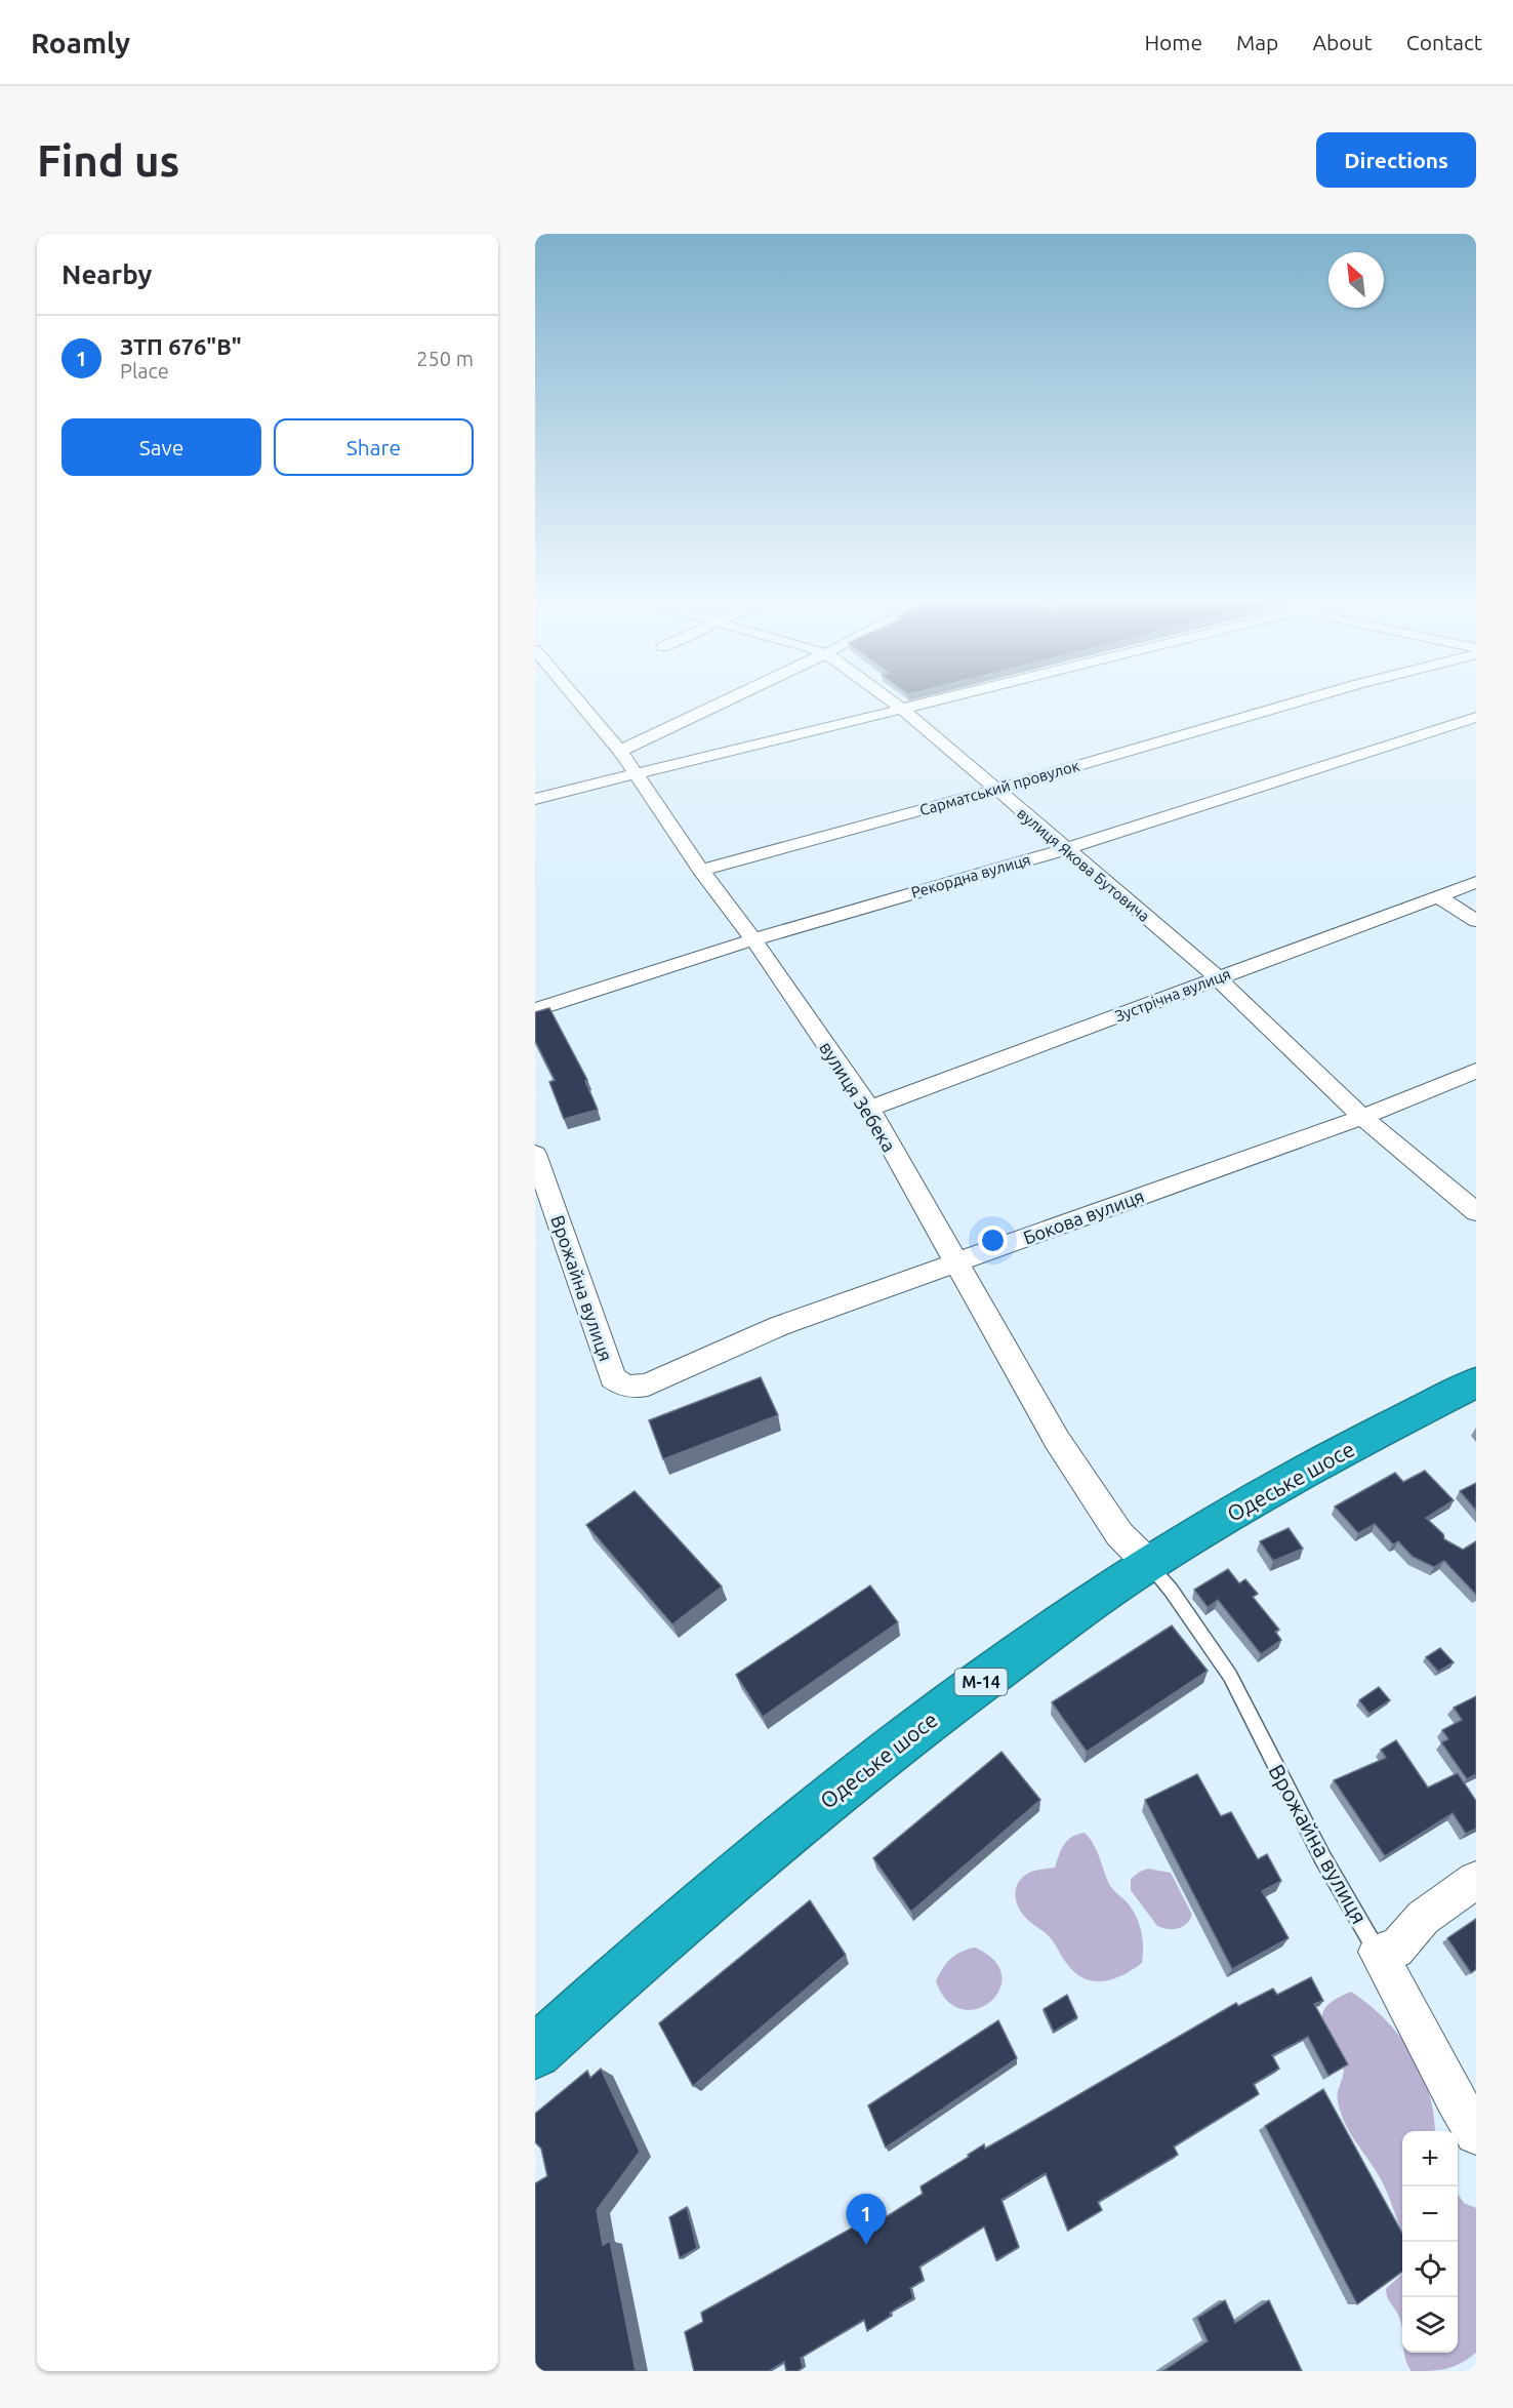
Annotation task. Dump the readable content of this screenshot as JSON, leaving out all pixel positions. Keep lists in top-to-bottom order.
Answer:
{
  "streets": {
    "highway": ["Одеське шосе", "М-14"],
    "street": [
      "Сарматський провулок",
      "вулиця Якова Бутовича",
      "Рекордна вулиця",
      "Зустрічна вулиця",
      "вулиця Зебека",
      "Бокова вулиця",
      "Врожайна вулиця"
    ]
  },
  "crossings": [
    ["Сарматський провулок", "вулиця Якова Бутовича"],
    ["Сарматський провулок", "вулиця Зебека"],
    ["вулиця Якова Бутовича", "Рекордна вулиця"],
    ["вулиця Якова Бутовича", "Зустрічна вулиця"],
    ["вулиця Якова Бутовича", "Бокова вулиця"],
    ["Рекордна вулиця", "вулиця Зебека"],
    ["Зустрічна вулиця", "вулиця Зебека"],
    ["вулиця Зебека", "Бокова вулиця"],
    ["вулиця Зебека", "Врожайна вулиця"],
    ["вулиця Зебека", "Одеське шосе"],
    ["Бокова вулиця", "Врожайна вулиця"],
    ["Врожайна вулиця", "Одеське шосе"]
  ],
  "north": "top left",
  "page": {
    "header": "Roamly",
    "nav": [
      "Home",
      "Map",
      "About",
      "Contact"
    ],
    "buttons": [
      "Directions",
      ["Save", "Share"]
    ],
    "title": "Find us",
    "heading": "Nearby",
    "list": [
      {
        "mark": "1",
        "name": "ЗТП 676\"В\"",
        "note": "Place",
        "value": "250 m"
      }
    ],
    "map_buttons": ["+", "−"],
    "pins": "1"
  }
}
